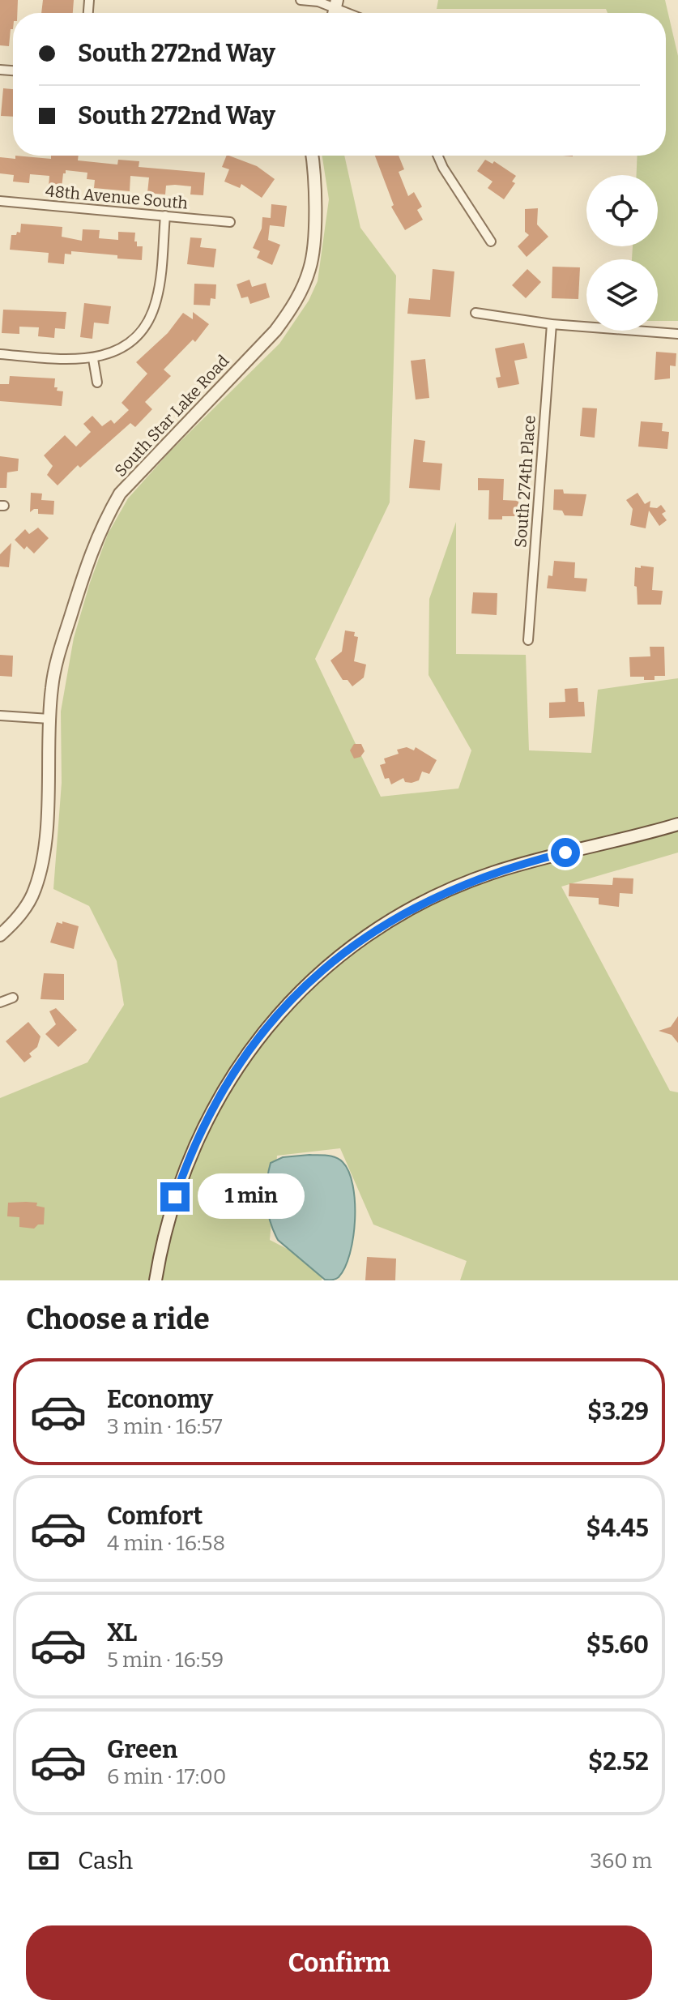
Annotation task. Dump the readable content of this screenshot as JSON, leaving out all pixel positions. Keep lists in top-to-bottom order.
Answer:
{
  "streets": {
    "street": ["48th Avenue South", "South Star Lake Road", "South 274th Place"]
  },
  "page": {
    "banner": ["South 272nd Way", "South 272nd Way"],
    "bubble": "1 min",
    "heading": "Choose a ride",
    "list": [
      {
        "name": "Economy",
        "note": "3 min · 16:57",
        "value": "$3.29"
      },
      {
        "name": "Comfort",
        "note": "4 min · 16:58",
        "value": "$4.45"
      },
      {
        "name": "XL",
        "note": "5 min · 16:59",
        "value": "$5.60"
      },
      {
        "name": "Green",
        "note": "6 min · 17:00",
        "value": "$2.52"
      }
    ],
    "pay": ["Cash", "360 m"],
    "buttons": "Confirm"
  }
}
